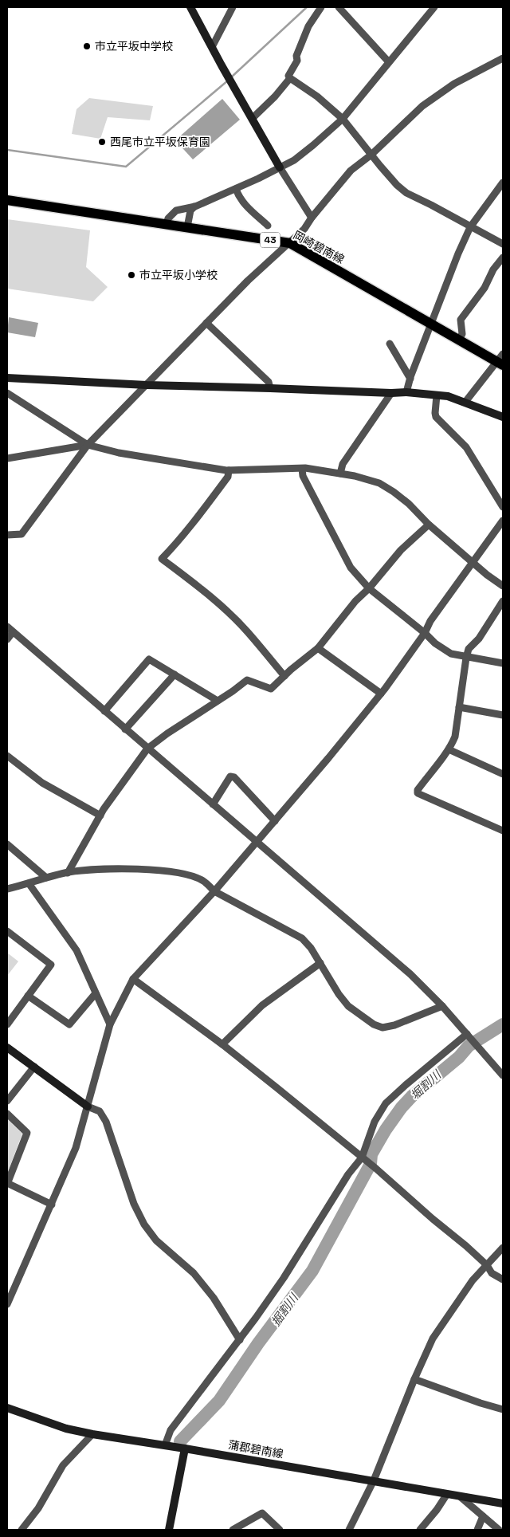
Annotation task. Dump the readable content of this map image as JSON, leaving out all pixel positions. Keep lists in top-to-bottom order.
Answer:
{
  "streets": {
    "main road": ["43", "岡崎碧南線"],
    "street": ["蒲郡碧南線"]
  },
  "water": ["堀割川", "掘割川"],
  "places": ["市立平坂中学校", "西尾市立平坂保育園", "市立平坂小学校"]
}
